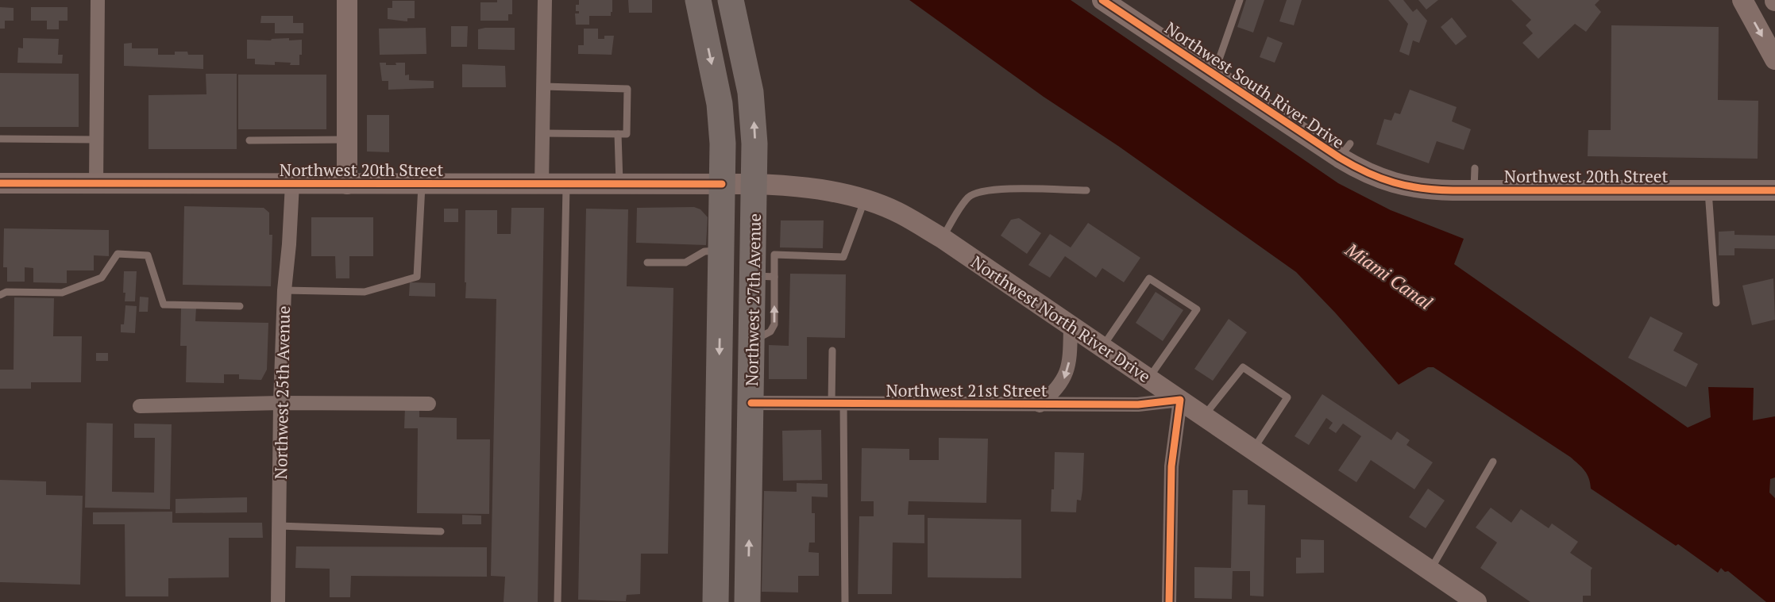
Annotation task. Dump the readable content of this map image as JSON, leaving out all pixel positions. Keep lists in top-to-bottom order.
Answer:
{
  "streets": {
    "highway": ["Northwest 27th Avenue"],
    "main road": ["Northwest South River Drive", "Northwest 20th Street", "Northwest North River Drive"],
    "street": ["Northwest 21st Street", "Northwest 25th Avenue"]
  },
  "crossings": [
    ["Northwest South River Drive", "Northwest 20th Street"],
    ["Northwest 20th Street", "Northwest 27th Avenue"],
    ["Northwest 20th Street", "Northwest North River Drive"],
    ["Northwest 20th Street", "Northwest 25th Avenue"],
    ["Northwest 27th Avenue", "Northwest 21st Street"],
    ["Northwest North River Drive", "Northwest 21st Street"]
  ],
  "water": ["Miami Canal"]
}
